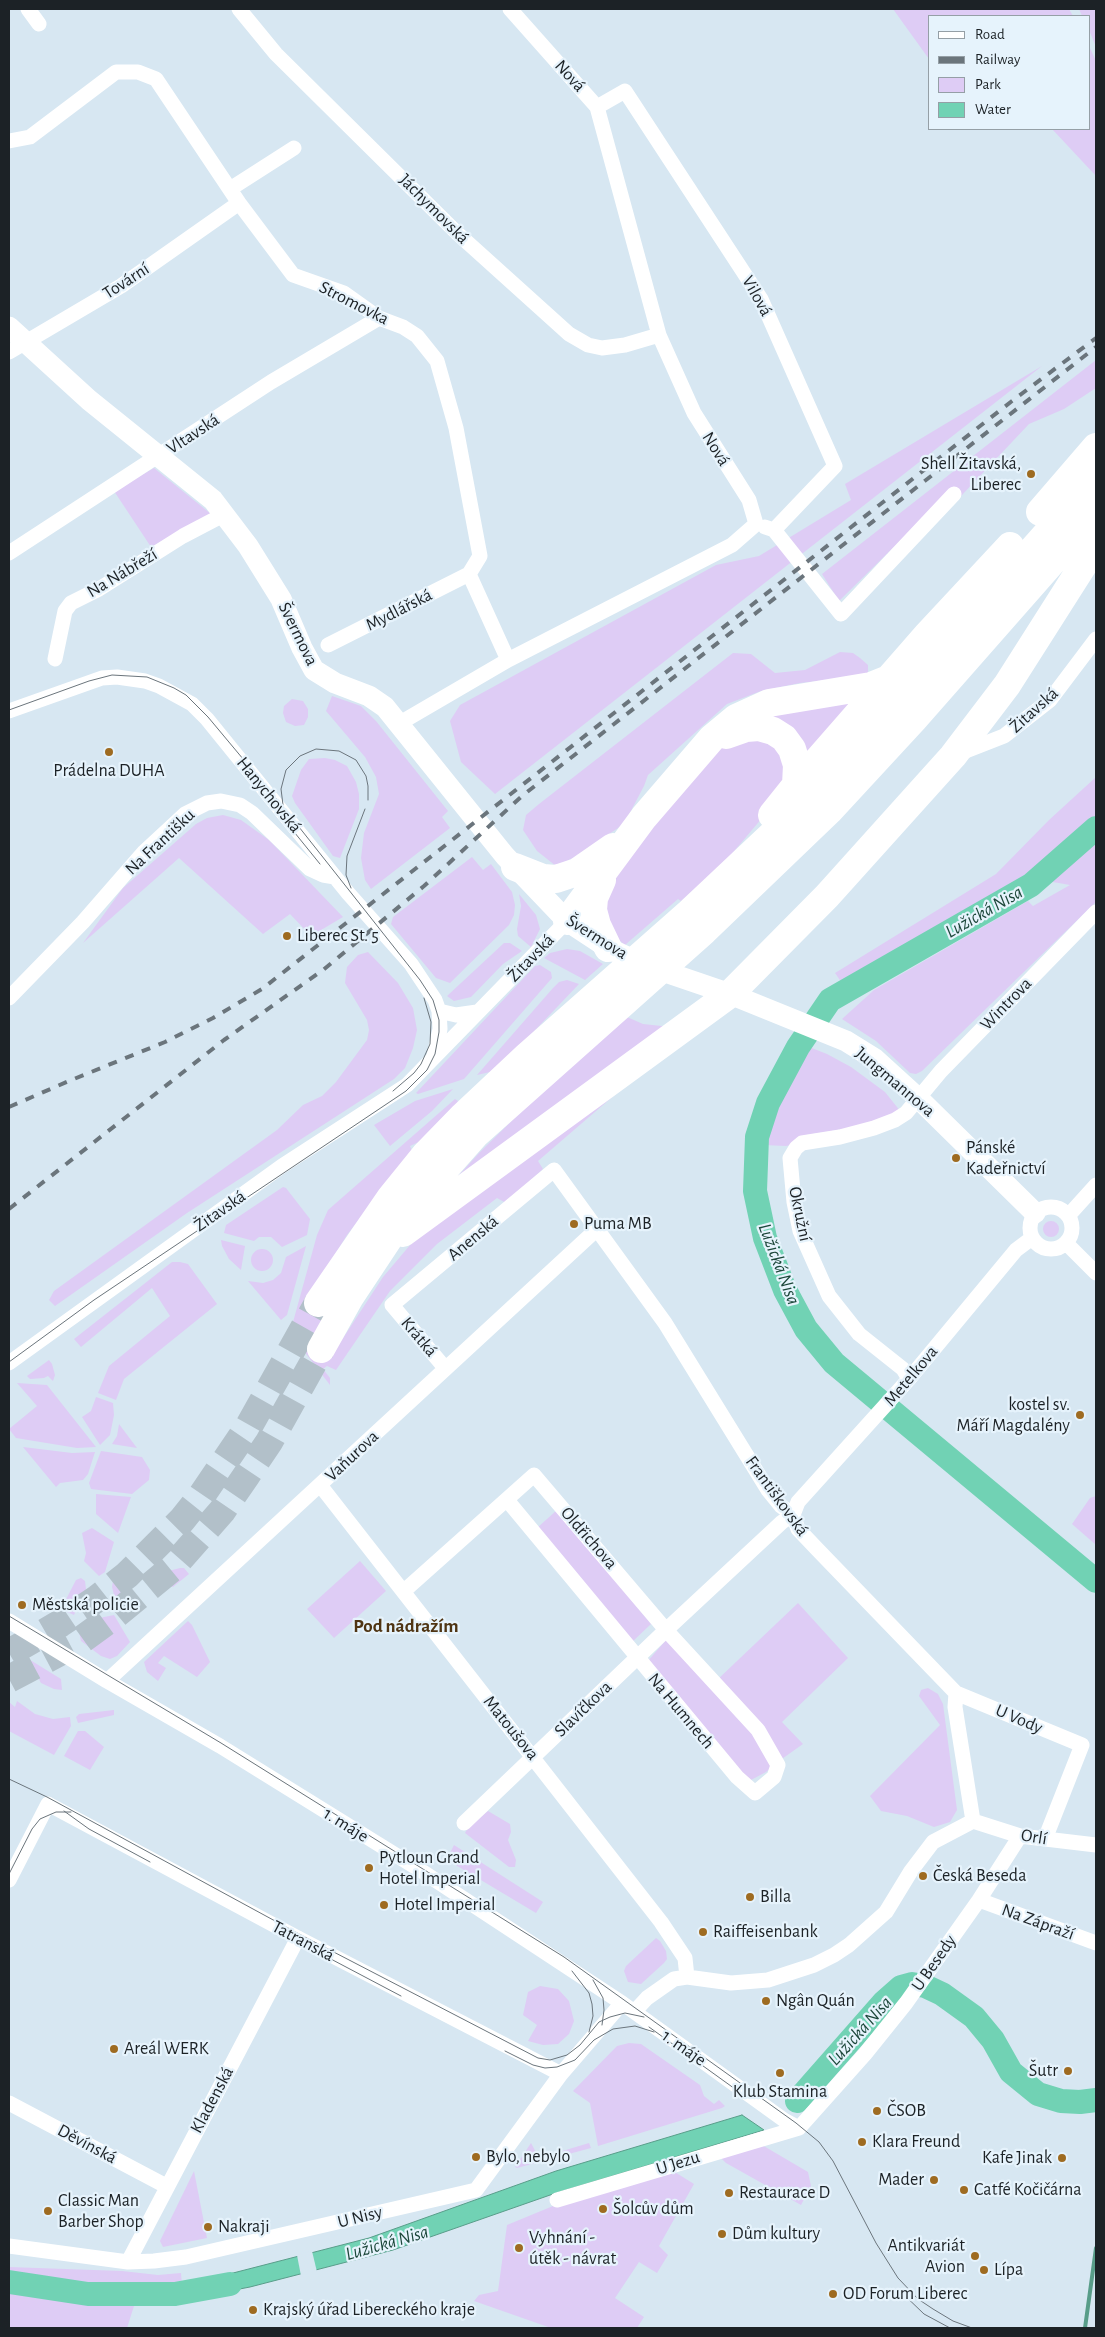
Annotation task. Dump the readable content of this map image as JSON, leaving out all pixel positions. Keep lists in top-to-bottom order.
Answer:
{
  "streets": {
    "street": [
      "Nová",
      "Jáchymovská",
      "Tovární",
      "Vilová",
      "Stromovka",
      "Vltavská",
      "Na Nábřeží",
      "Mydlářská",
      "Švermova",
      "Žitavská",
      "Hanychovská",
      "Na Františku",
      "Wintrova",
      "Jungmannova",
      "Okružní",
      "Anenská",
      "Krátká",
      "Metelkova",
      "Vaňurova",
      "Františkovská",
      "Oldřichova",
      "Slavíčkova",
      "Na Humnech",
      "U Vody",
      "Matoušova",
      "1. máje",
      "Orlí",
      "Na Zápraží",
      "Tatranská",
      "U Besedy",
      "Kladenská",
      "Děvínská",
      "U Jezu",
      "U Nisy"
    ]
  },
  "crossings": [
    ["Nová", "Jáchymovská"],
    ["Nová", "Vilová"],
    ["Tovární", "Stromovka"],
    ["Tovární", "Švermova"],
    ["Stromovka", "Vltavská"],
    ["Stromovka", "Mydlářská"],
    ["Vltavská", "Švermova"],
    ["Na Nábřeží", "Švermova"],
    ["Švermova", "Žitavská"],
    ["Švermova", "Jungmannova"],
    ["Hanychovská", "Na Františku"],
    ["Wintrova", "Jungmannova"],
    ["Wintrova", "Okružní"],
    ["Jungmannova", "Okružní"],
    ["Jungmannova", "Metelkova"],
    ["Okružní", "Metelkova"],
    ["Anenská", "Krátká"],
    ["Anenská", "Františkovská"],
    ["Krátká", "Vaňurova"],
    ["Metelkova", "Františkovská"],
    ["Vaňurova", "Františkovská"],
    ["Vaňurova", "Matoušova"],
    ["Vaňurova", "1. máje"],
    ["Františkovská", "U Vody"],
    ["Oldřichova", "Na Humnech"],
    ["Oldřichova", "Matoušova"],
    ["Slavíčkova", "Na Humnech"],
    ["Slavíčkova", "Matoušova"],
    ["U Vody", "Orlí"],
    ["Matoušova", "U Nisy"],
    ["1. máje", "U Besedy"],
    ["1. máje", "U Jezu"],
    ["1. máje", "U Nisy"],
    ["Orlí", "U Besedy"],
    ["Na Zápraží", "U Besedy"],
    ["Tatranská", "Kladenská"],
    ["Tatranská", "U Nisy"],
    ["U Besedy", "U Jezu"],
    ["Kladenská", "Děvínská"],
    ["Kladenská", "U Nisy"]
  ],
  "districts": ["Pod nádražím"],
  "water": ["Lužická Nisa"],
  "places": [
    "Shell Žitavská, Liberec",
    "Prádelna DUHA",
    "Liberec St. 5",
    "Pánské Kadeřnictví",
    "Puma MB",
    "kostel sv. Máří Magdalény",
    "Městská policie",
    "Pytloun Grand Hotel Imperial",
    "Česká Beseda",
    "Billa",
    "Hotel Imperial",
    "Raiffeisenbank",
    "Ngân Quán",
    "Areál WERK",
    "Šutr",
    "Klub Stamina",
    "ČSOB",
    "Klara Freund",
    "Bylo, nebylo",
    "Kafe Jinak",
    "Mader",
    "Catfé Kočičárna",
    "Restaurace D",
    "Šolcův dům",
    "Classic Man Barber Shop",
    "Nakraji",
    "Dům kultury",
    "Vyhnání - útěk - návrat",
    "Antikvariát Avion",
    "Lípa",
    "OD Forum Liberec",
    "Krajský úřad Libereckého kraje"
  ],
  "legend": [
    "Road",
    "Railway",
    "Park",
    "Water"
  ]
}
